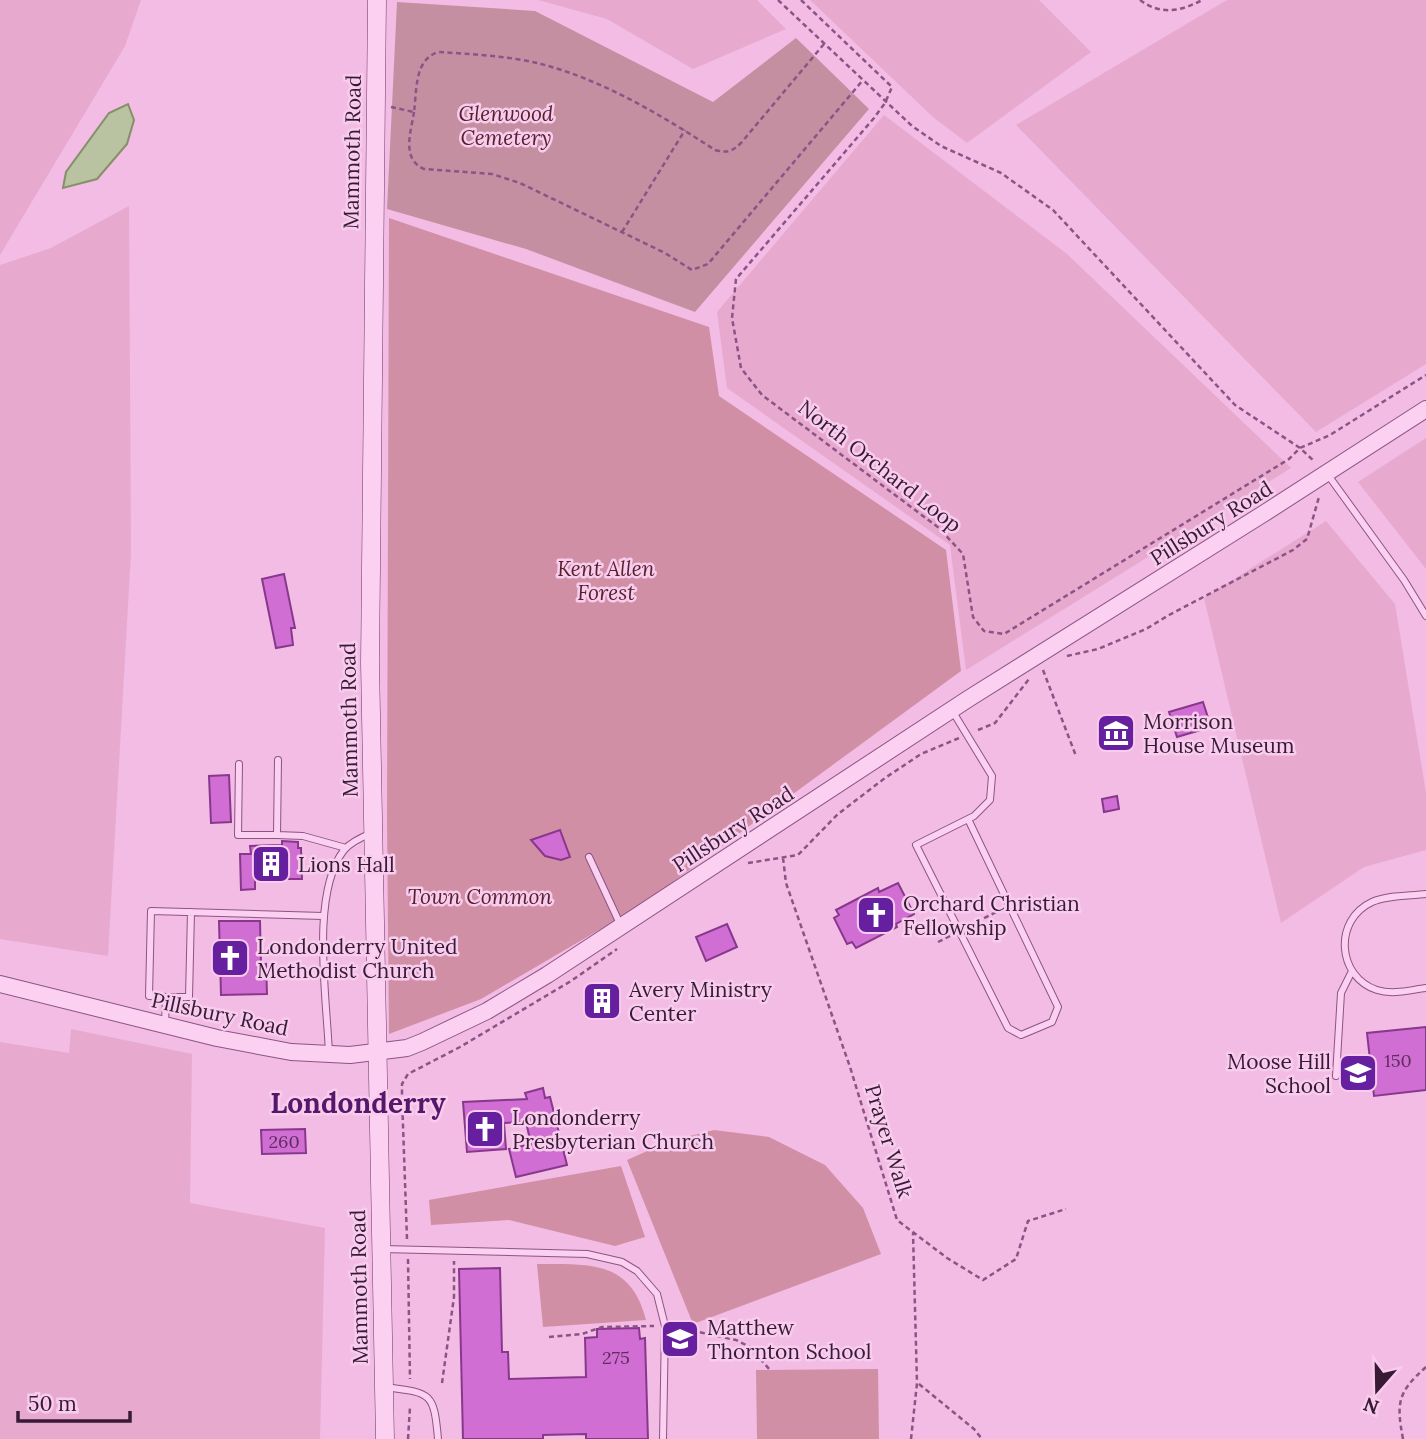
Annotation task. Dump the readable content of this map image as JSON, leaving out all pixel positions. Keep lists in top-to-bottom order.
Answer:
{
  "streets": {
    "main road": ["Mammoth Road"],
    "street": ["Pillsbury Road"],
    "path": ["North Orchard Loop", "Prayer Walk"]
  },
  "crossings": [
    ["Mammoth Road", "Pillsbury Road"]
  ],
  "districts": ["Londonderry"],
  "parks": ["Glenwood Cemetery", "Kent Allen Forest", "Town Common"],
  "places": {
    "museum": ["Morrison House Museum"],
    "building": ["Lions Hall", "Avery Ministry Center"],
    "church": ["Orchard Christian Fellowship", "Londonderry United Methodist Church", "Londonderry Presbyterian Church"],
    "school or university": ["Moose Hill School", "Matthew Thornton School"]
  },
  "house_numbers": ["150", "260", "275"],
  "scale_bar": "50 m",
  "north": "bottom"
}
